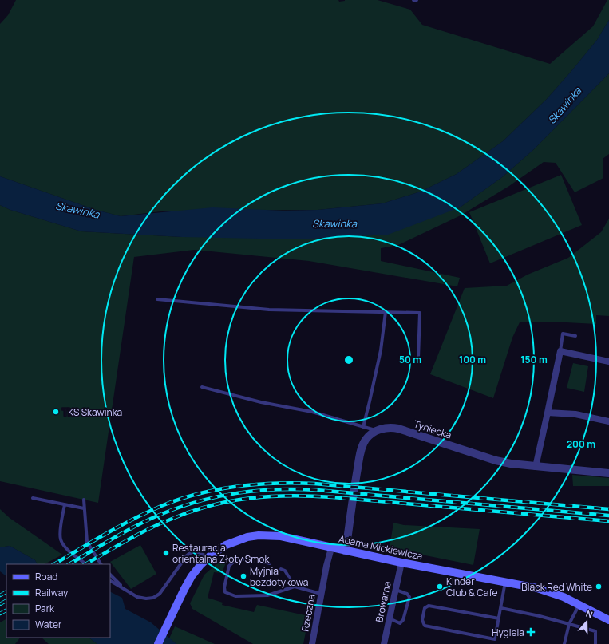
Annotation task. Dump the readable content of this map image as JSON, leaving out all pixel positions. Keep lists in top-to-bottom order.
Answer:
{
  "streets": {
    "main road": ["Adama Mickiewicza"],
    "street": ["Tyniecka", "Browarna", "Rzeczna"]
  },
  "crossings": [
    ["Adama Mickiewicza", "Browarna"],
    ["Adama Mickiewicza", "Rzeczna"]
  ],
  "water": ["Skawinka"],
  "places": {
    "other": [
      "TKS Skawinka",
      "Restauracja orientalna Złoty Smok",
      "Myjnia bezdotykowa",
      "Kinder Club & Cafe",
      "Black Red White"
    ],
    "health": ["Hygieia"]
  },
  "legend": [
    "Road",
    "Railway",
    "Park",
    "Water"
  ],
  "north": "top",
  "rings": [
    "50 m",
    "100 m",
    "150 m",
    "200 m"
  ]
}
